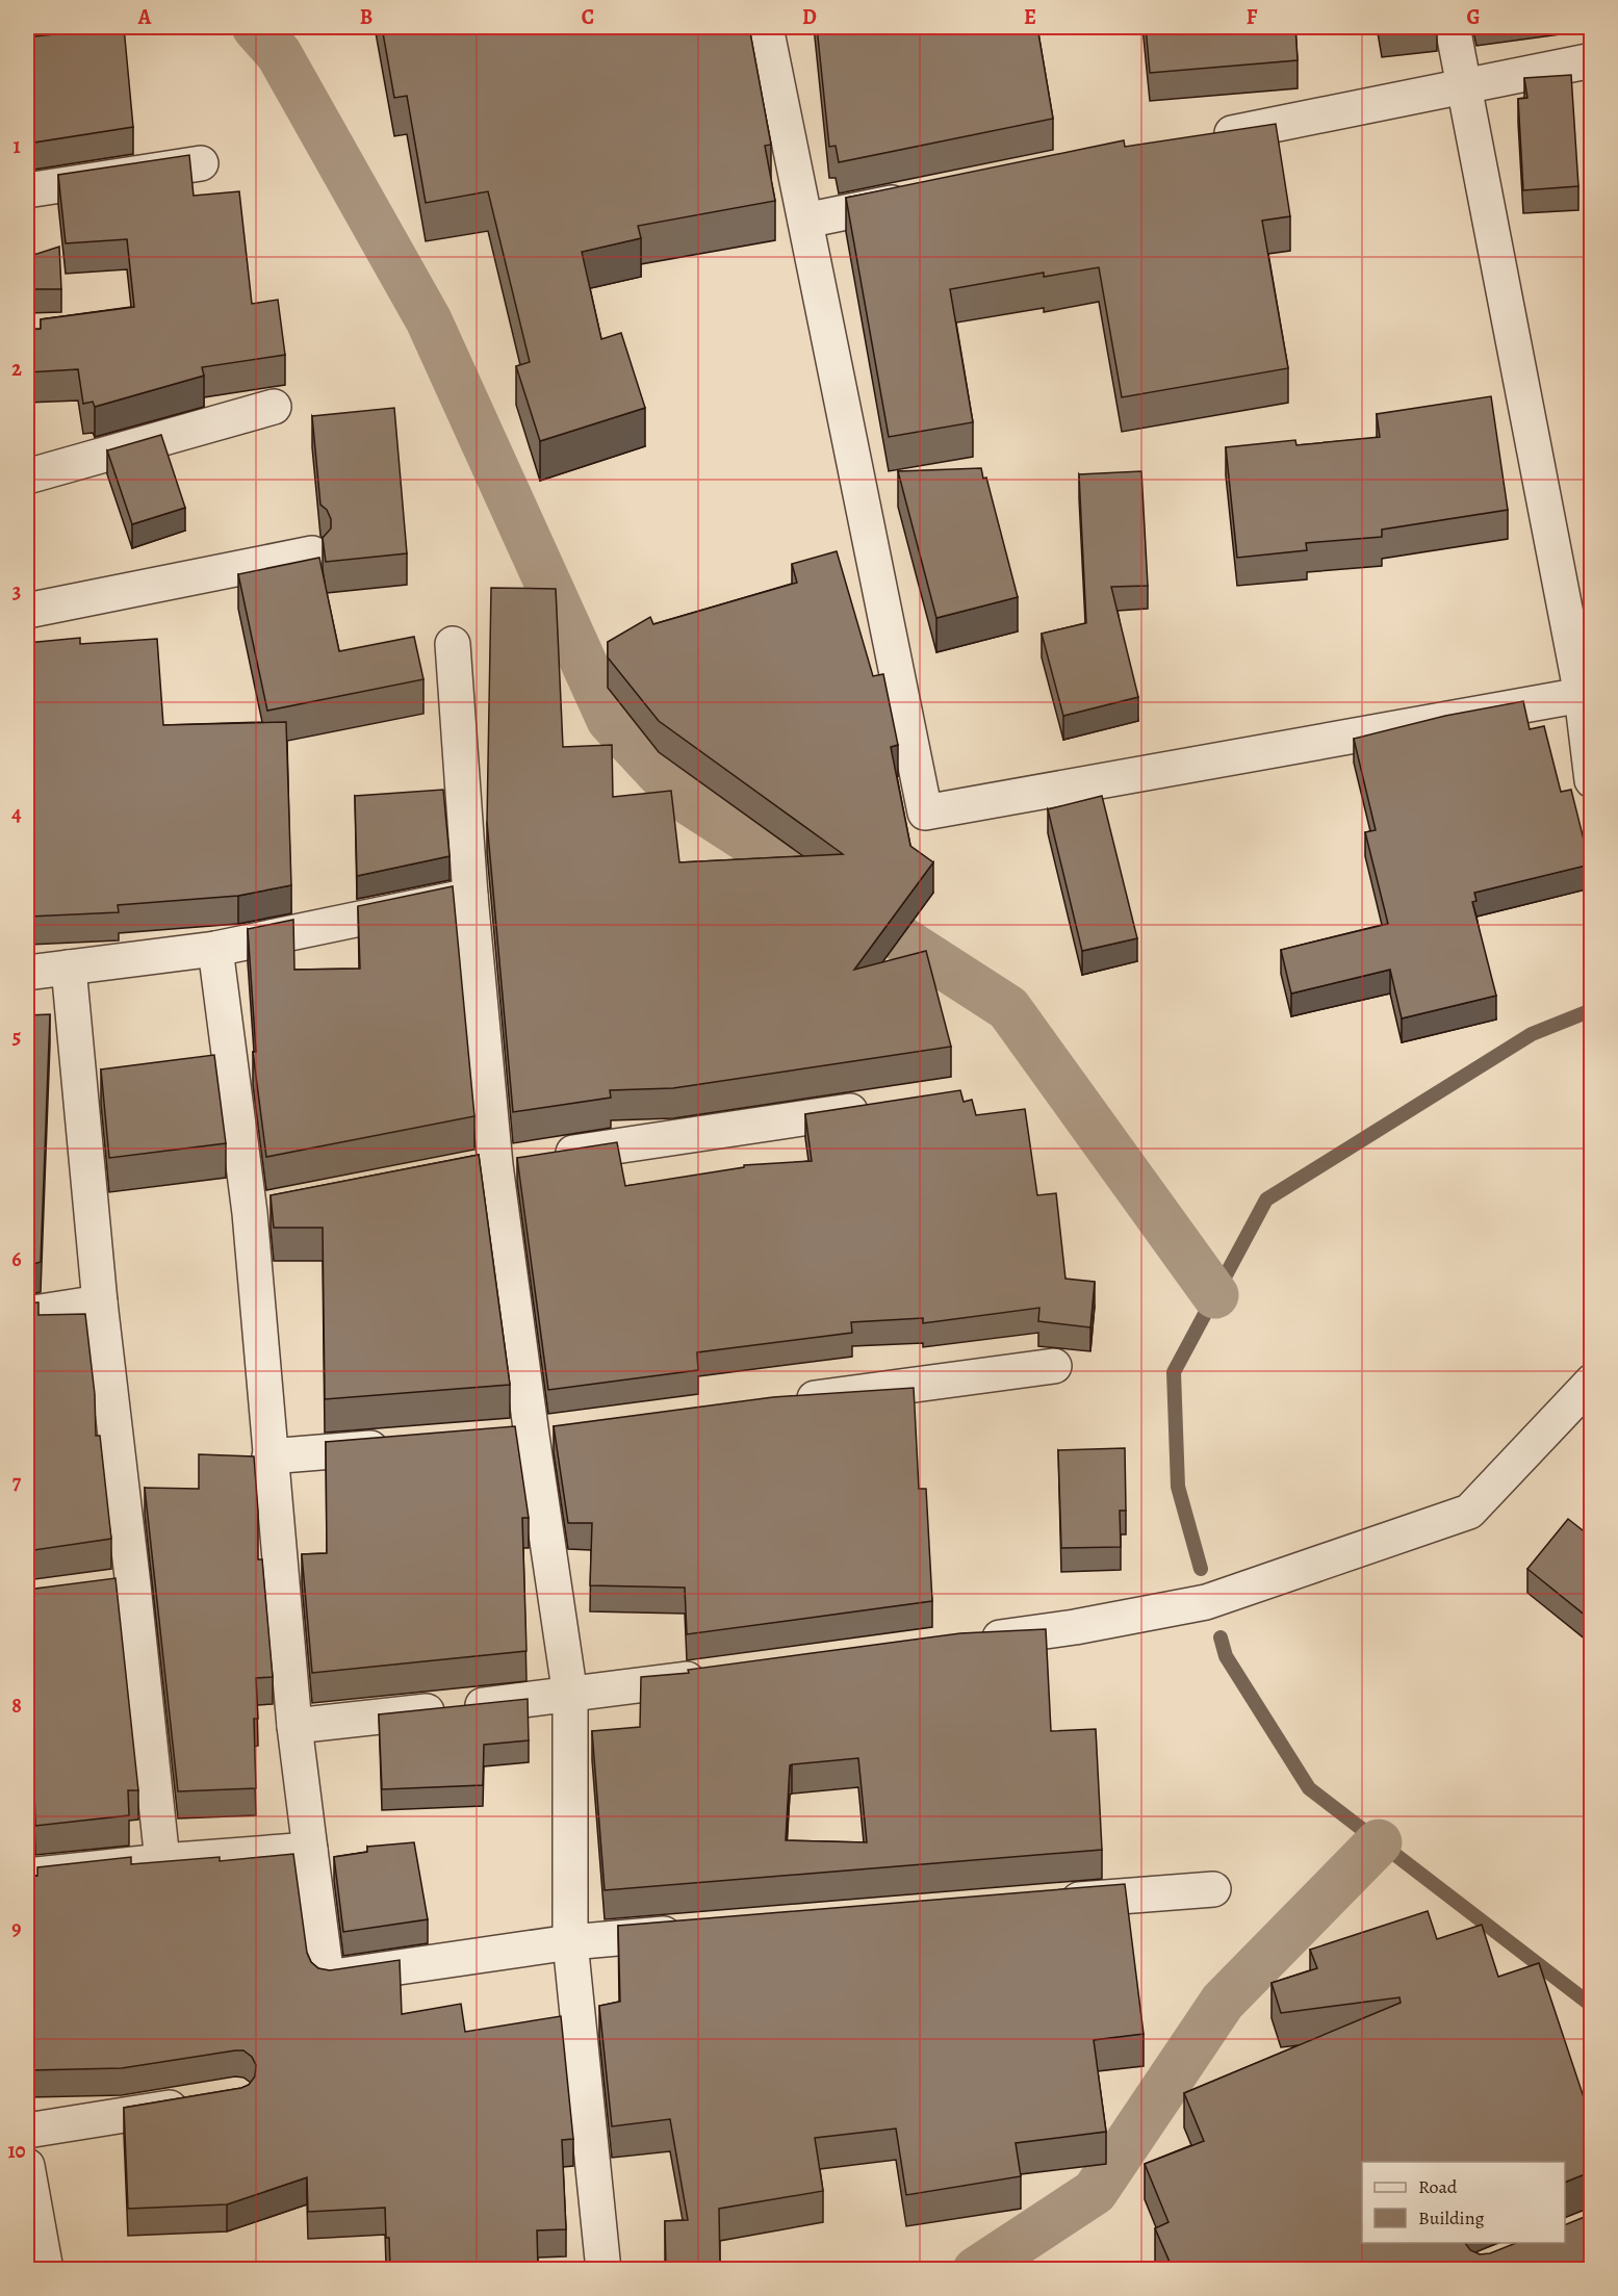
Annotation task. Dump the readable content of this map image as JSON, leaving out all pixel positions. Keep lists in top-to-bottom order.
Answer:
{
  "legend": ["Road", "Building"],
  "grid": {
    "columns": [
      "A",
      "B",
      "C",
      "D",
      "E",
      "F",
      "G"
    ],
    "rows": [
      "1",
      "2",
      "3",
      "4",
      "5",
      "6",
      "7",
      "8",
      "9",
      "10"
    ]
  }
}
